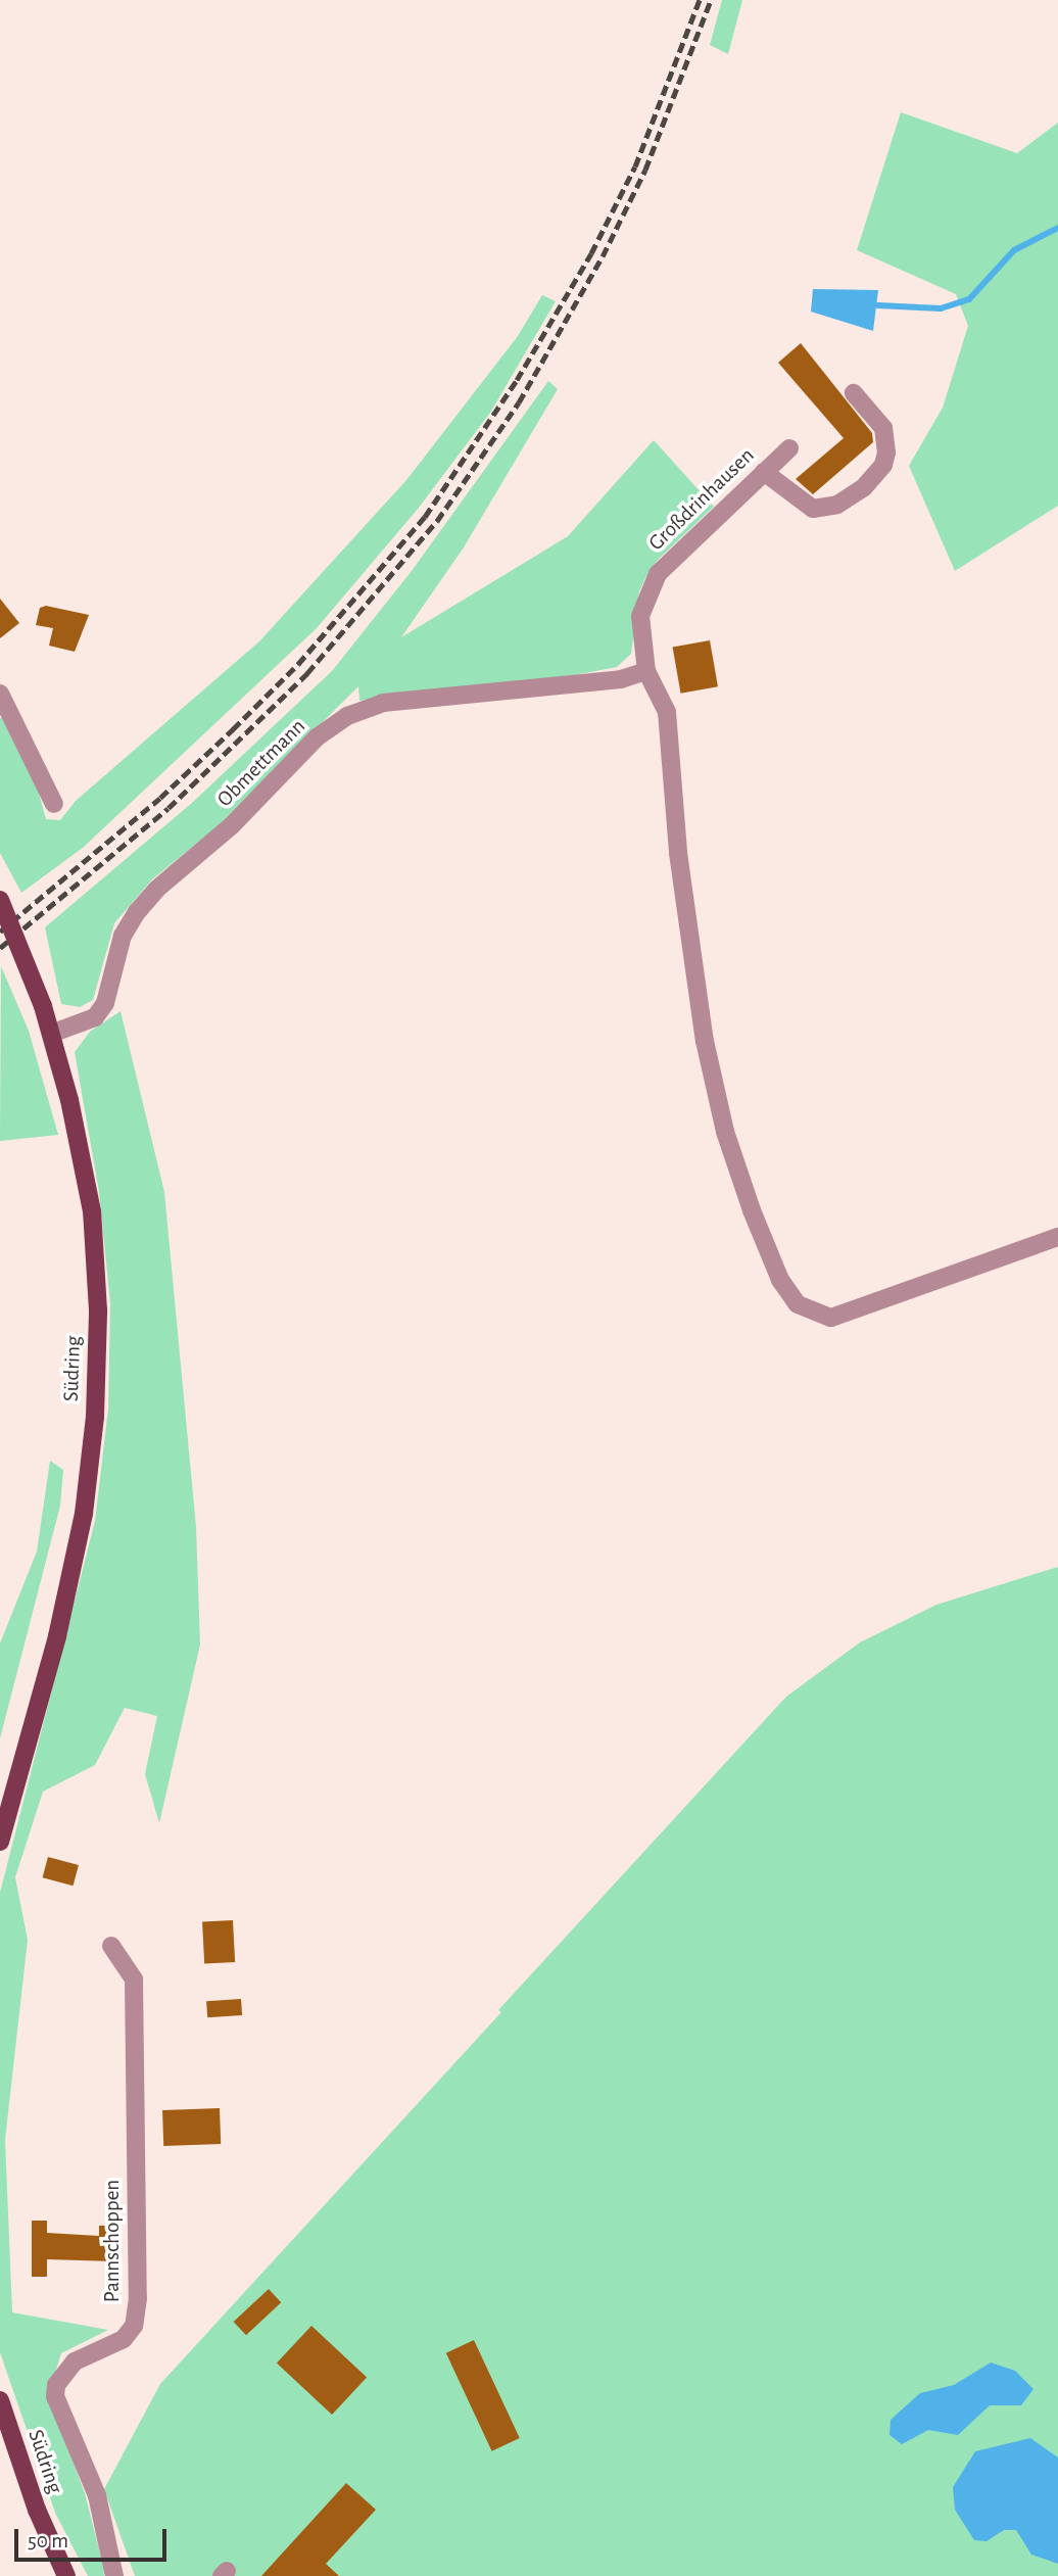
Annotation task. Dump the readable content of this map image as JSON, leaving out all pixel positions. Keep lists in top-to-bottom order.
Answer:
{
  "streets": {
    "main road": ["Südring"],
    "street": ["Großdrinhausen", "Obmettmann", "Pannschoppen"]
  },
  "crossings": [
    ["Großdrinhausen", "Obmettmann"],
    ["Obmettmann", "Südring"]
  ],
  "scale_bar": "50 m"
}
